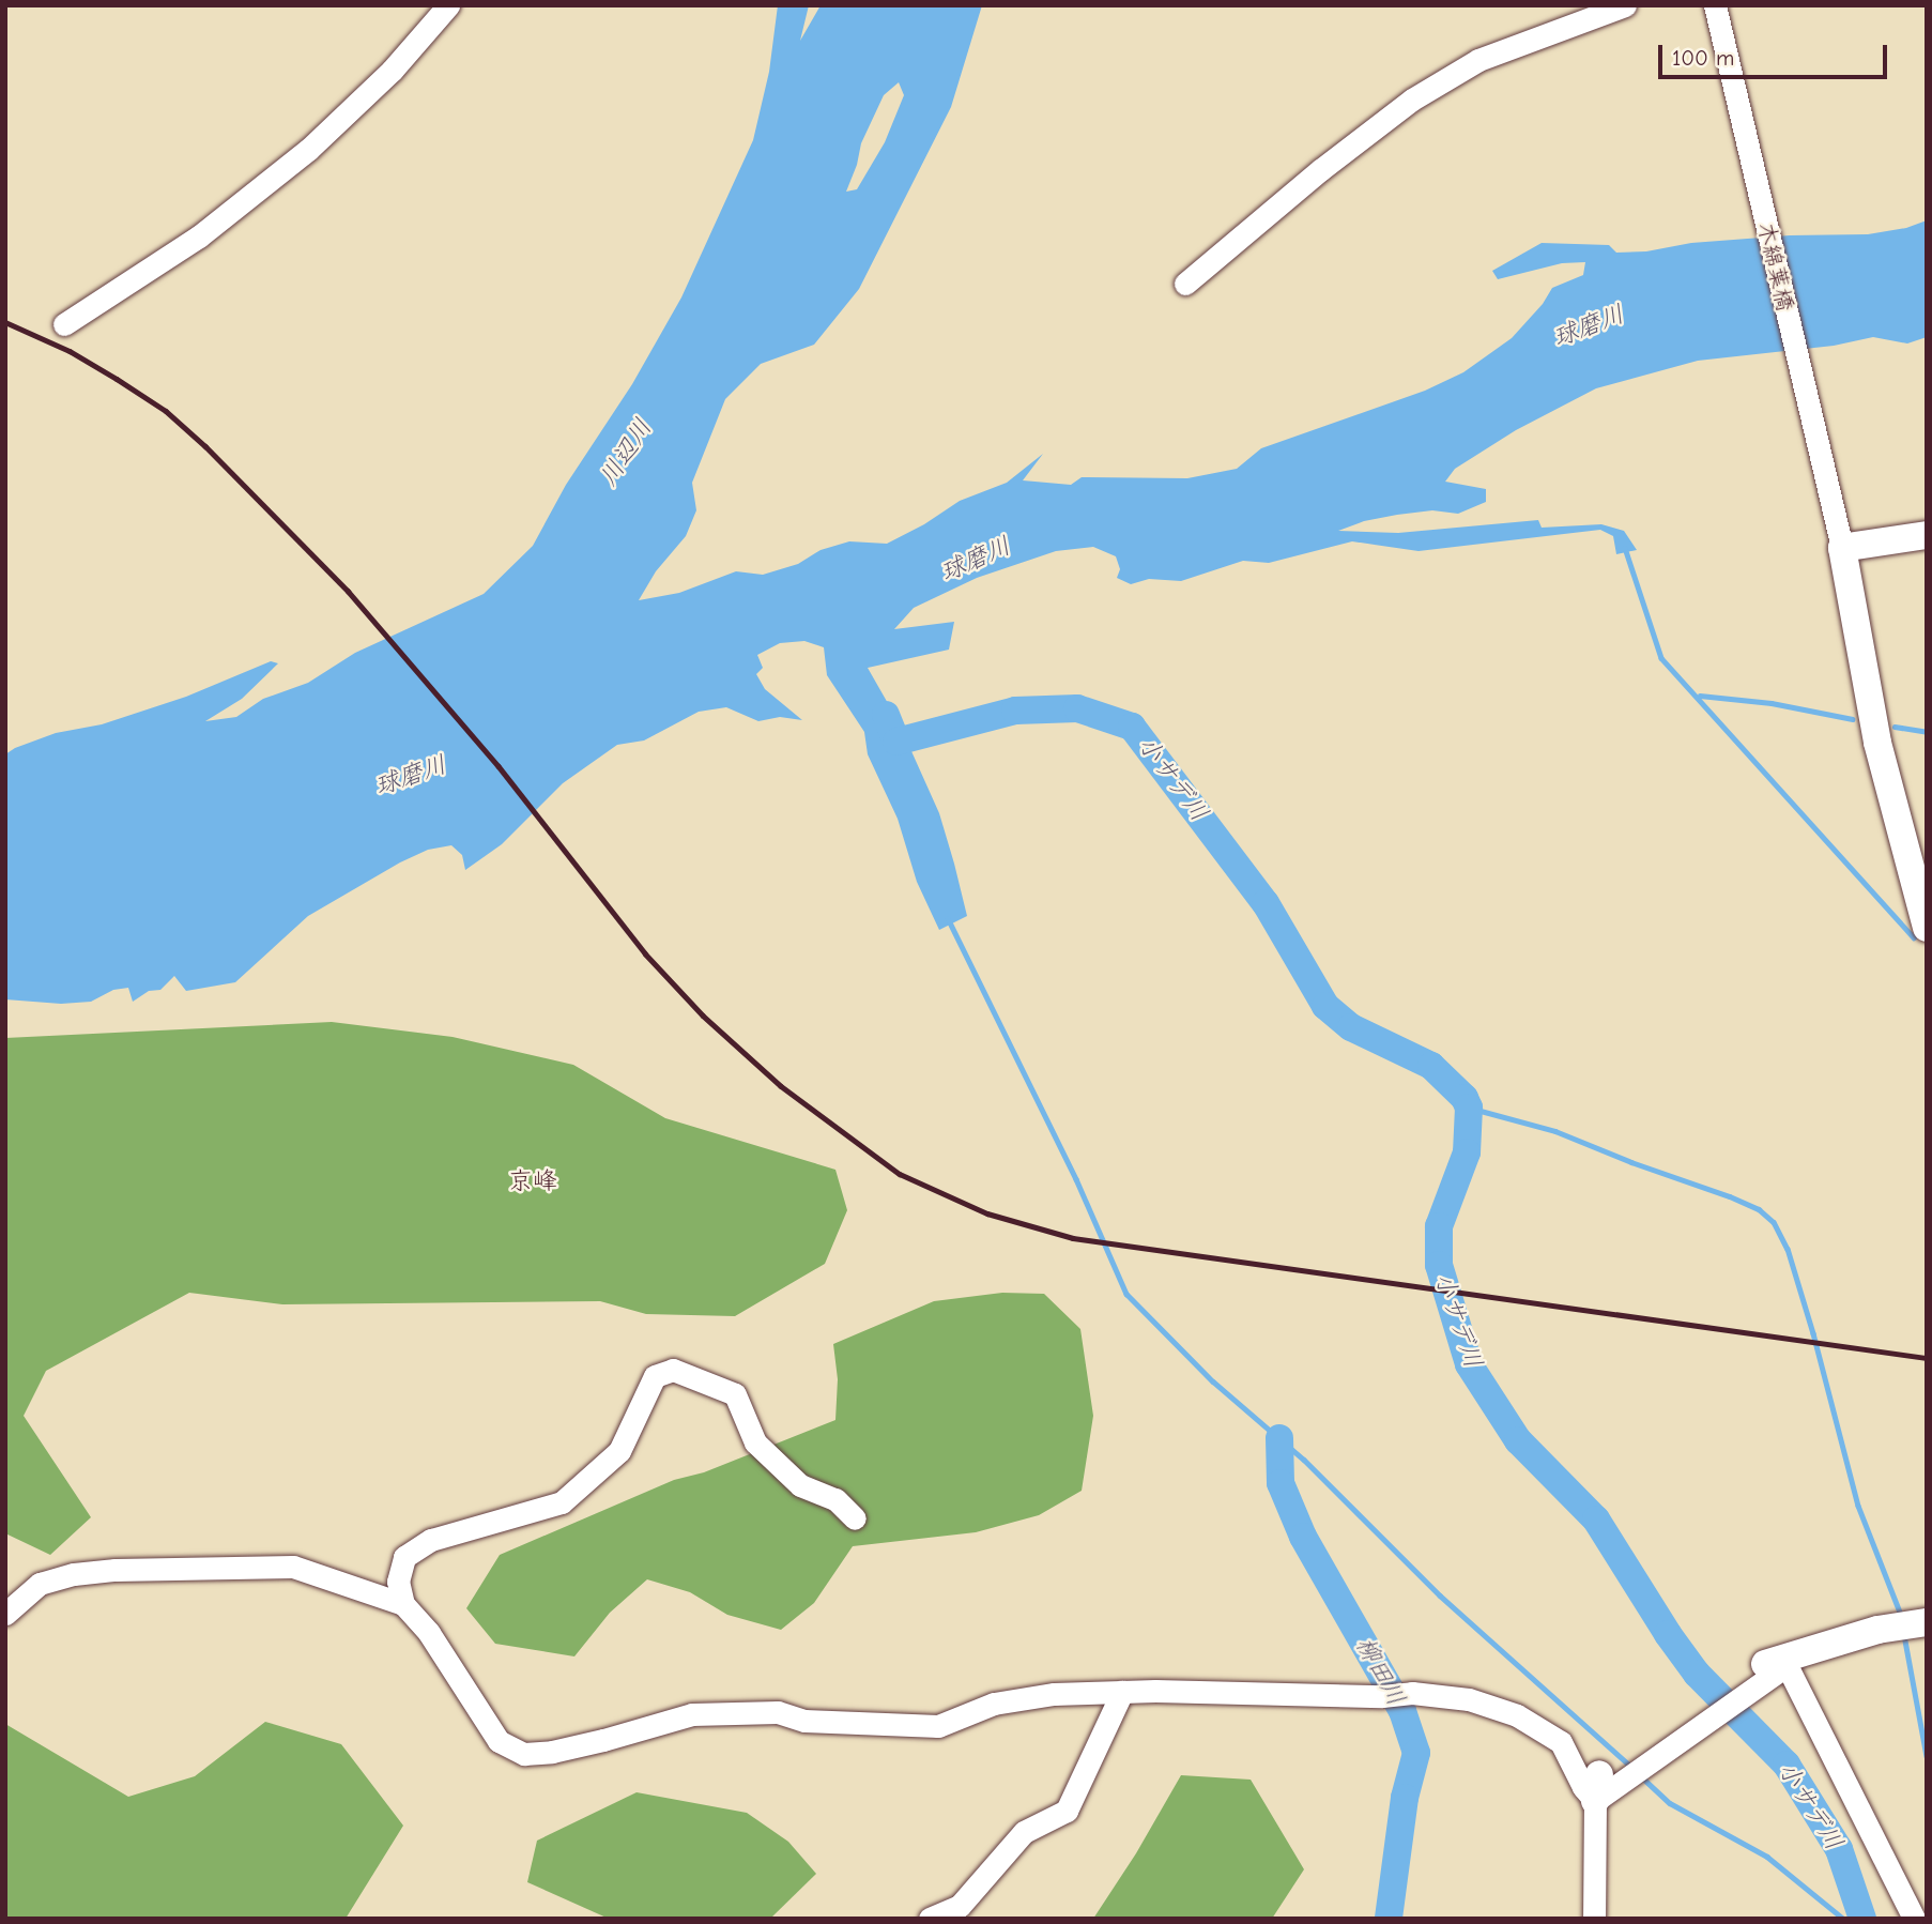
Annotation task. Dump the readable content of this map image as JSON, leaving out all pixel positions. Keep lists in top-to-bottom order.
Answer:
{
  "streets": {
    "street": ["木綿葉橋"]
  },
  "districts": ["京峰"],
  "water": [
    "球磨川",
    "川辺川",
    "小サデ川",
    "柳田川"
  ],
  "scale_bar": "100 m"
}
